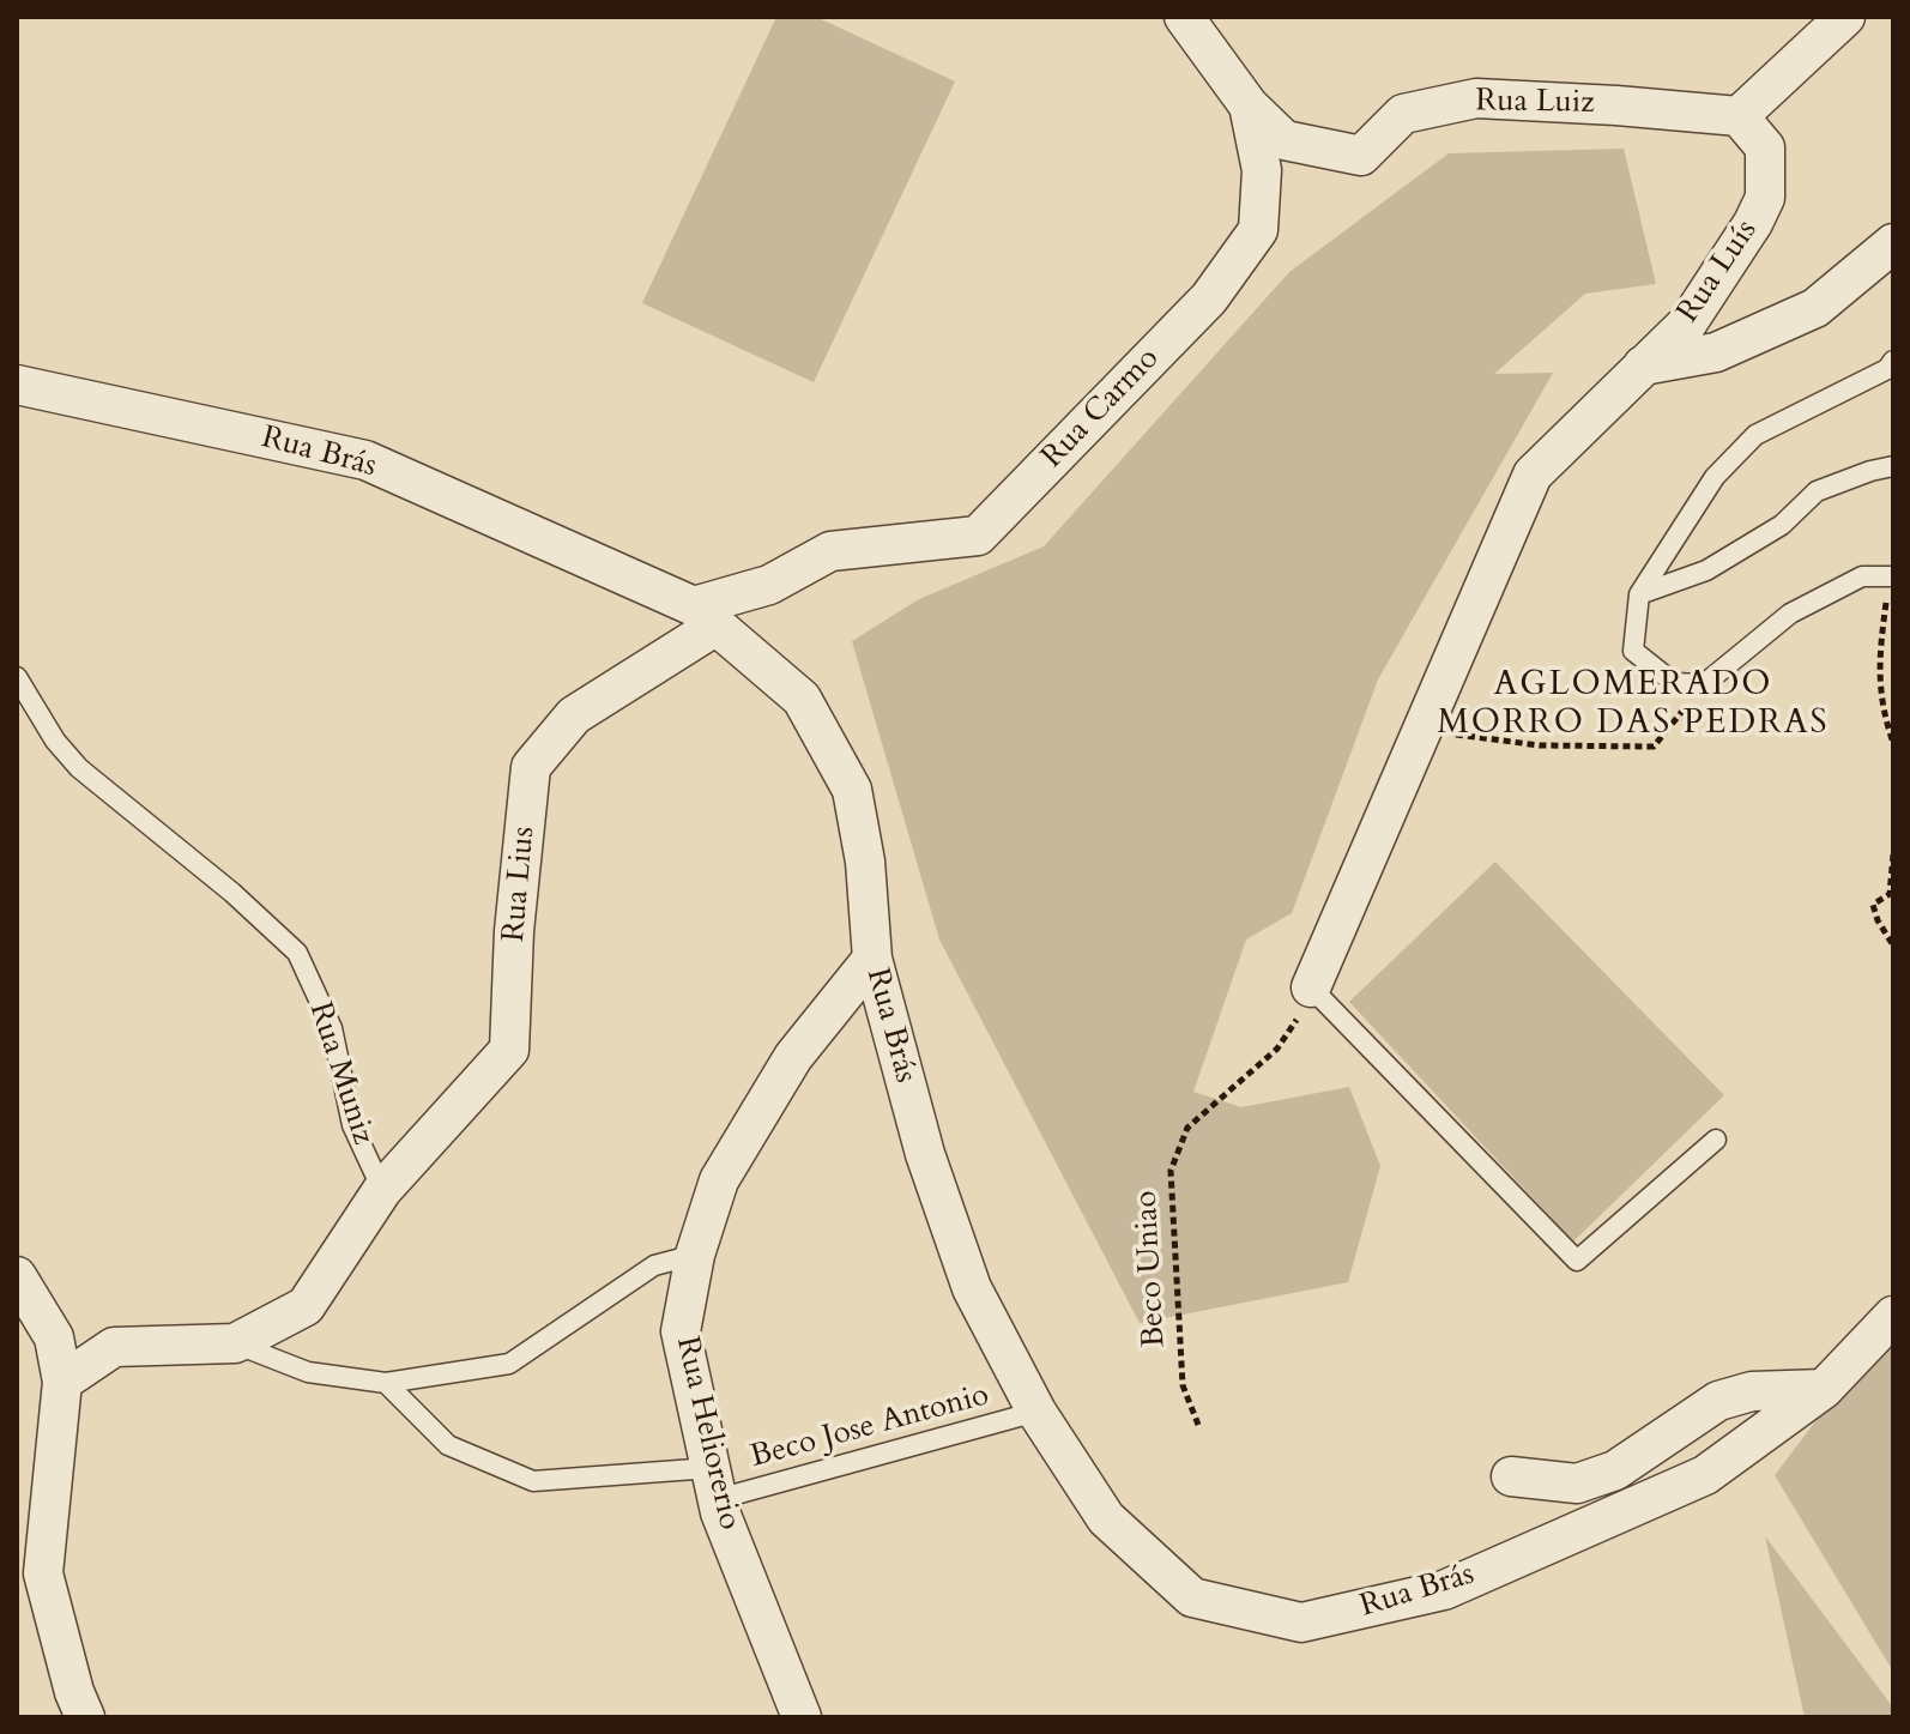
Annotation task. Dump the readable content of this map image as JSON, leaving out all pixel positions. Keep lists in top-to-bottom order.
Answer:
{
  "streets": {
    "street": [
      "Rua Luiz",
      "Rua Luís",
      "Rua Carmo",
      "Rua Brás",
      "Rua Lius",
      "Rua Heliorerio"
    ],
    "lane": ["Rua Muniz", "Beco Jose Antonio"],
    "path": ["Beco Uniao"]
  },
  "crossings": [
    ["Rua Luiz", "Rua Luís"],
    ["Rua Luiz", "Rua Carmo"],
    ["Rua Luís", "Beco Uniao"],
    ["Rua Carmo", "Rua Brás"],
    ["Rua Carmo", "Rua Lius"],
    ["Rua Brás", "Rua Lius"],
    ["Rua Brás", "Beco Jose Antonio"],
    ["Rua Brás", "Rua Heliorerio"],
    ["Rua Lius", "Rua Muniz"],
    ["Beco Jose Antonio", "Rua Heliorerio"]
  ],
  "districts": ["AGLOMERADO MORRO DAS PEDRAS"]
}
